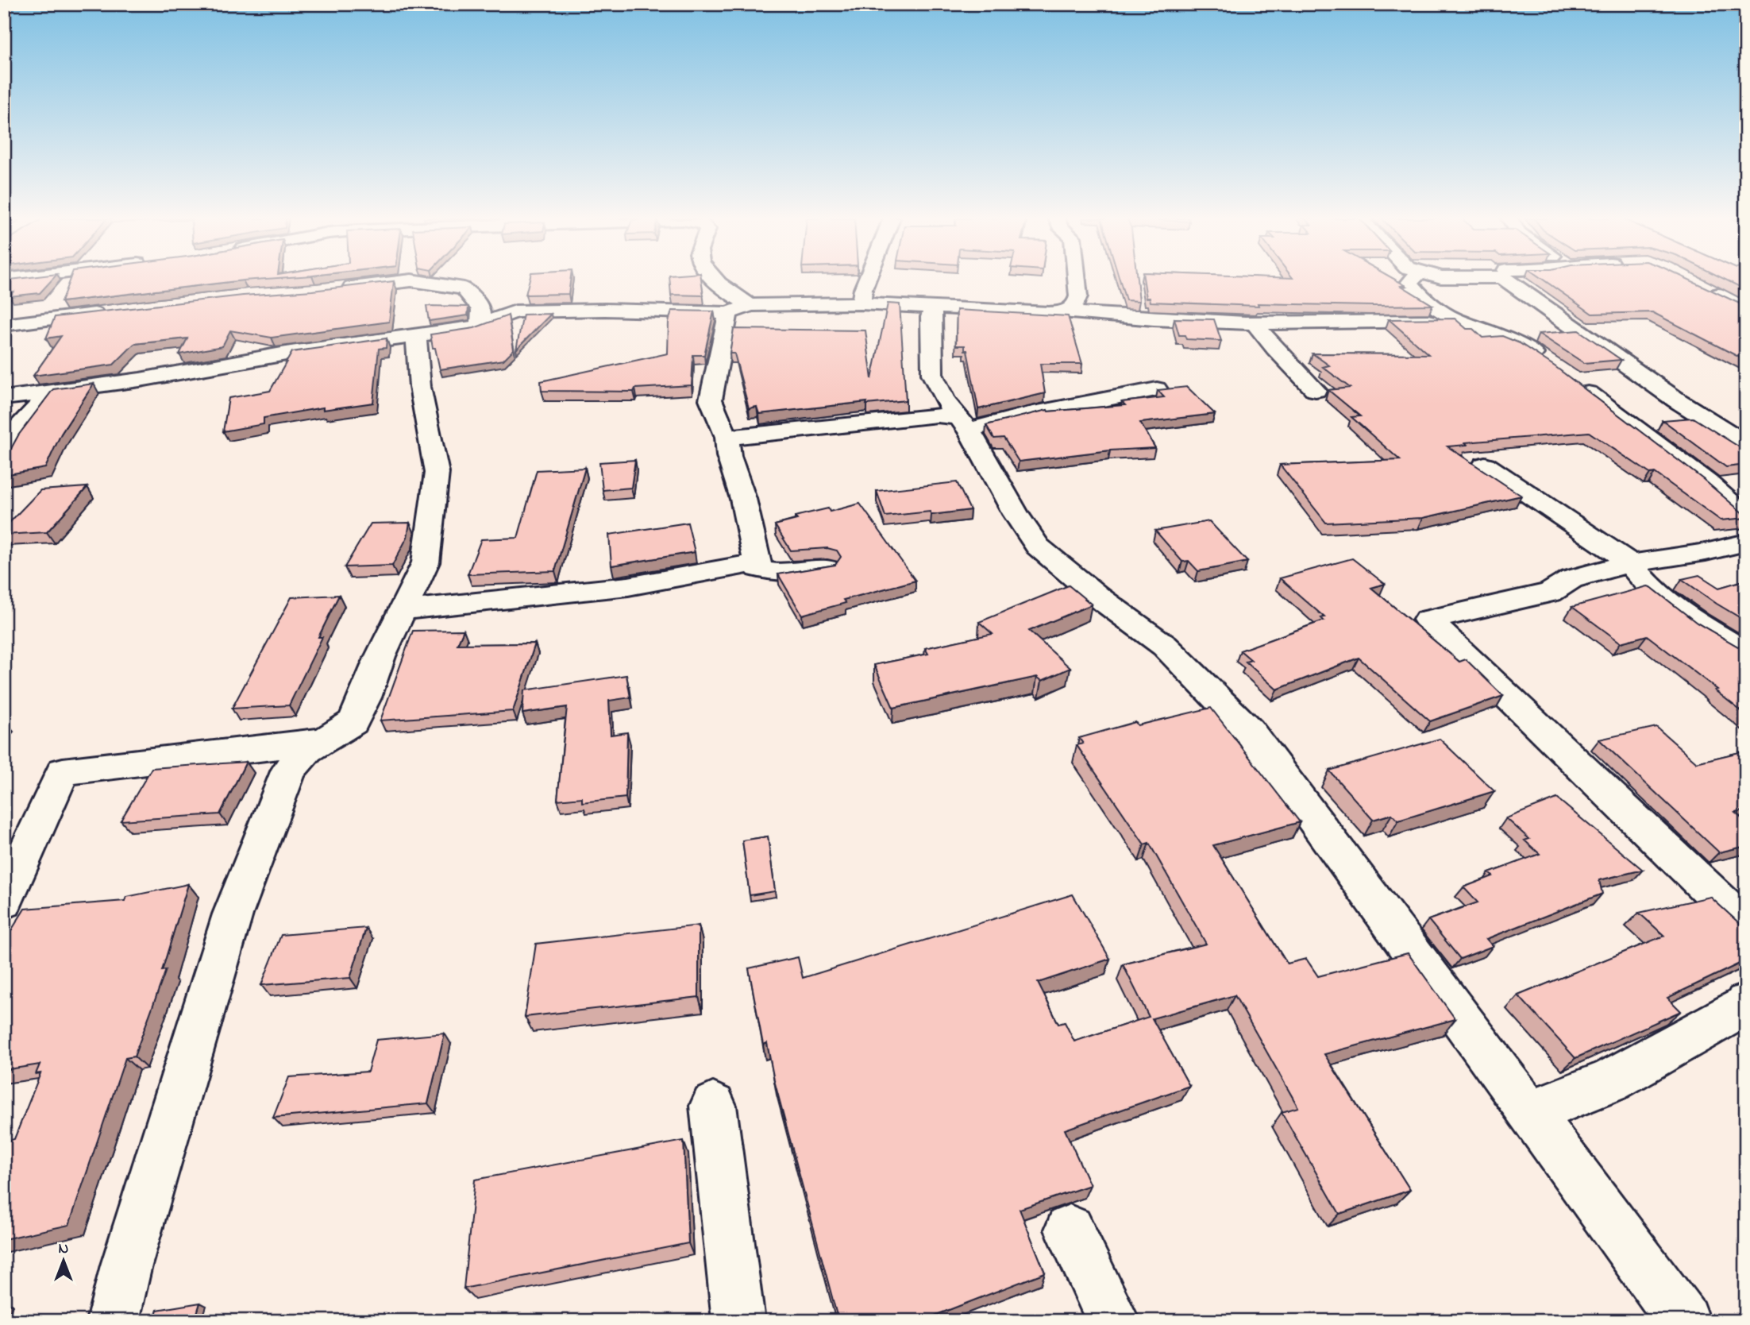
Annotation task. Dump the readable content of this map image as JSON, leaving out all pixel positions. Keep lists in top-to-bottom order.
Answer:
{
  "north": "top"
}
